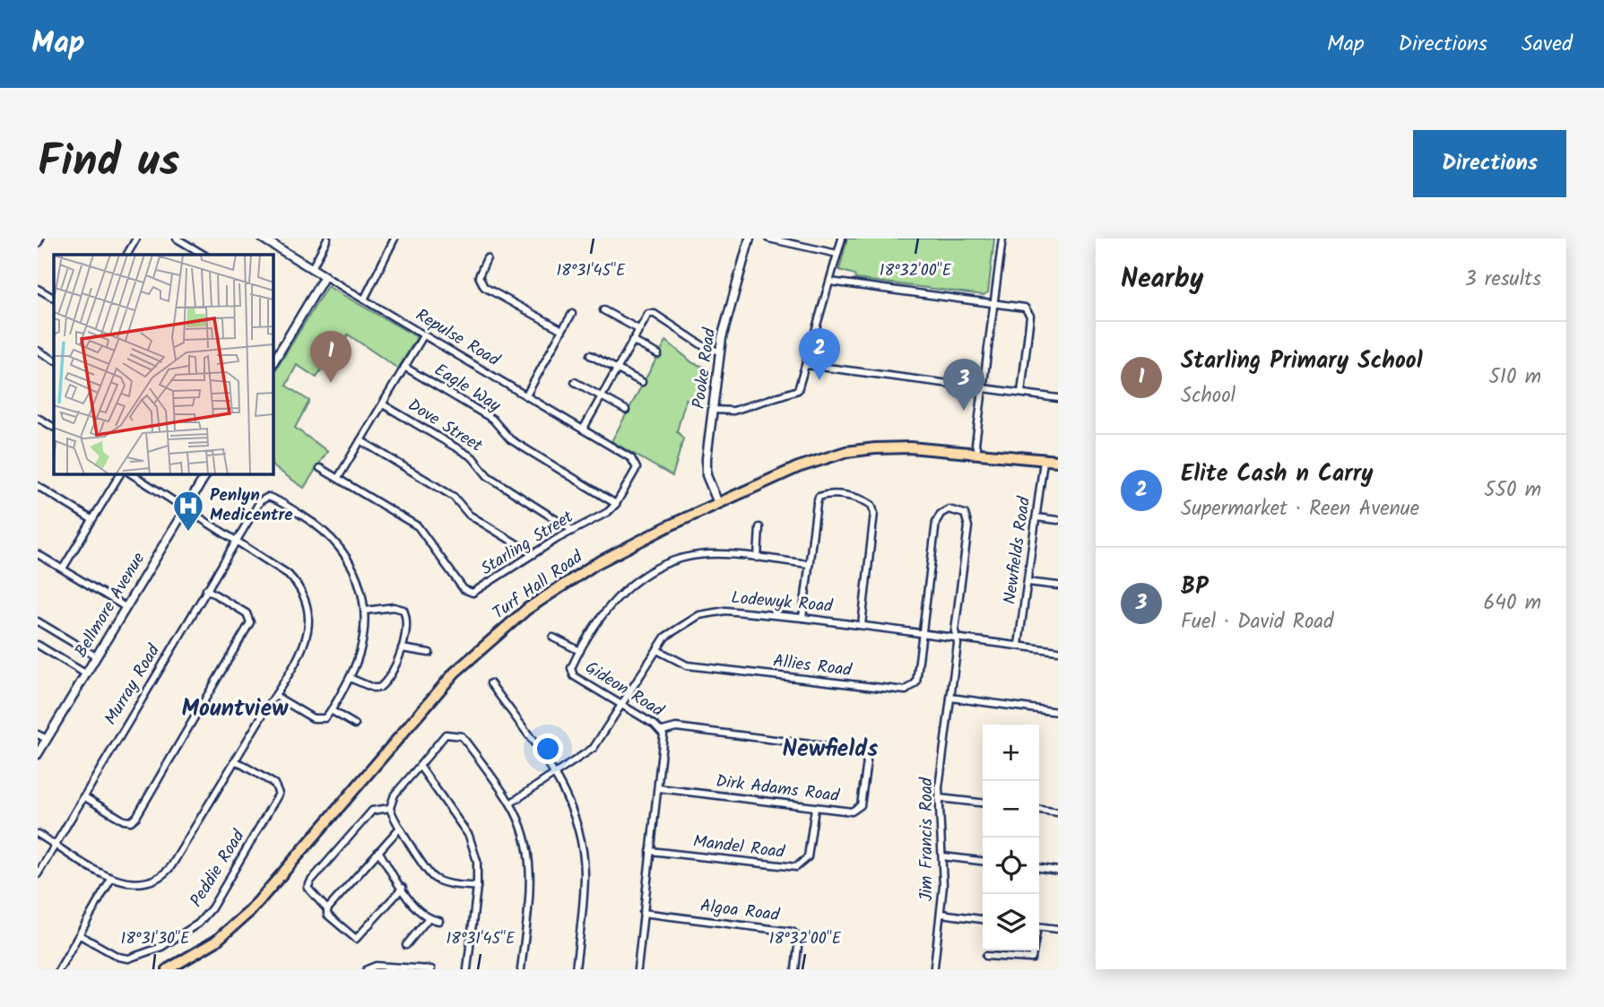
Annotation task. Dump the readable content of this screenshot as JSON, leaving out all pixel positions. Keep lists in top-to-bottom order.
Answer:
{
  "streets": {
    "main road": ["Turf Hall Road"],
    "street": [
      "Repulse Road",
      "Pooke Road",
      "Eagle Way",
      "Dove Street",
      "Starling Street",
      "Newfields Road",
      "Lodewyk Road",
      "Bellmore Avenue",
      "Allies Road",
      "Murray Road",
      "Gideon Road",
      "Dirk Adams Road",
      "Jim Francis Road",
      "Mandel Road",
      "Peddie Road",
      "Algoa Road"
    ]
  },
  "crossings": [
    ["Repulse Road", "Starling Street"],
    ["Pooke Road", "Turf Hall Road"],
    ["Eagle Way", "Starling Street"],
    ["Dove Street", "Starling Street"],
    ["Newfields Road", "Turf Hall Road"],
    ["Newfields Road", "Lodewyk Road"],
    ["Lodewyk Road", "Allies Road"],
    ["Lodewyk Road", "Gideon Road"],
    ["Lodewyk Road", "Jim Francis Road"],
    ["Allies Road", "Jim Francis Road"],
    ["Gideon Road", "Dirk Adams Road"],
    ["Gideon Road", "Mandel Road"],
    ["Gideon Road", "Algoa Road"],
    ["Dirk Adams Road", "Mandel Road"]
  ],
  "districts": ["Mountview", "Newfields"],
  "places": {
    "hospital": ["Penlyn Medicentre"]
  },
  "page": {
    "header": "Map",
    "nav": ["Map", "Directions", "Saved"],
    "title": "Find us",
    "buttons": "Directions",
    "heading": ["Nearby", "3 results"],
    "list": [
      {
        "mark": "1",
        "name": "Starling Primary School",
        "note": "School",
        "value": "510 m"
      },
      {
        "mark": "2",
        "name": "Elite Cash n Carry",
        "note": "Supermarket · Reen Avenue",
        "value": "550 m"
      },
      {
        "mark": "3",
        "name": "BP",
        "note": "Fuel · David Road",
        "value": "640 m"
      }
    ],
    "pins": ["2", "1", "3"],
    "map_buttons": ["+", "−"]
  },
  "coordinates": ["18°31'45\"E", "18°32'00\"E", "18°31'30\"E"]
}
